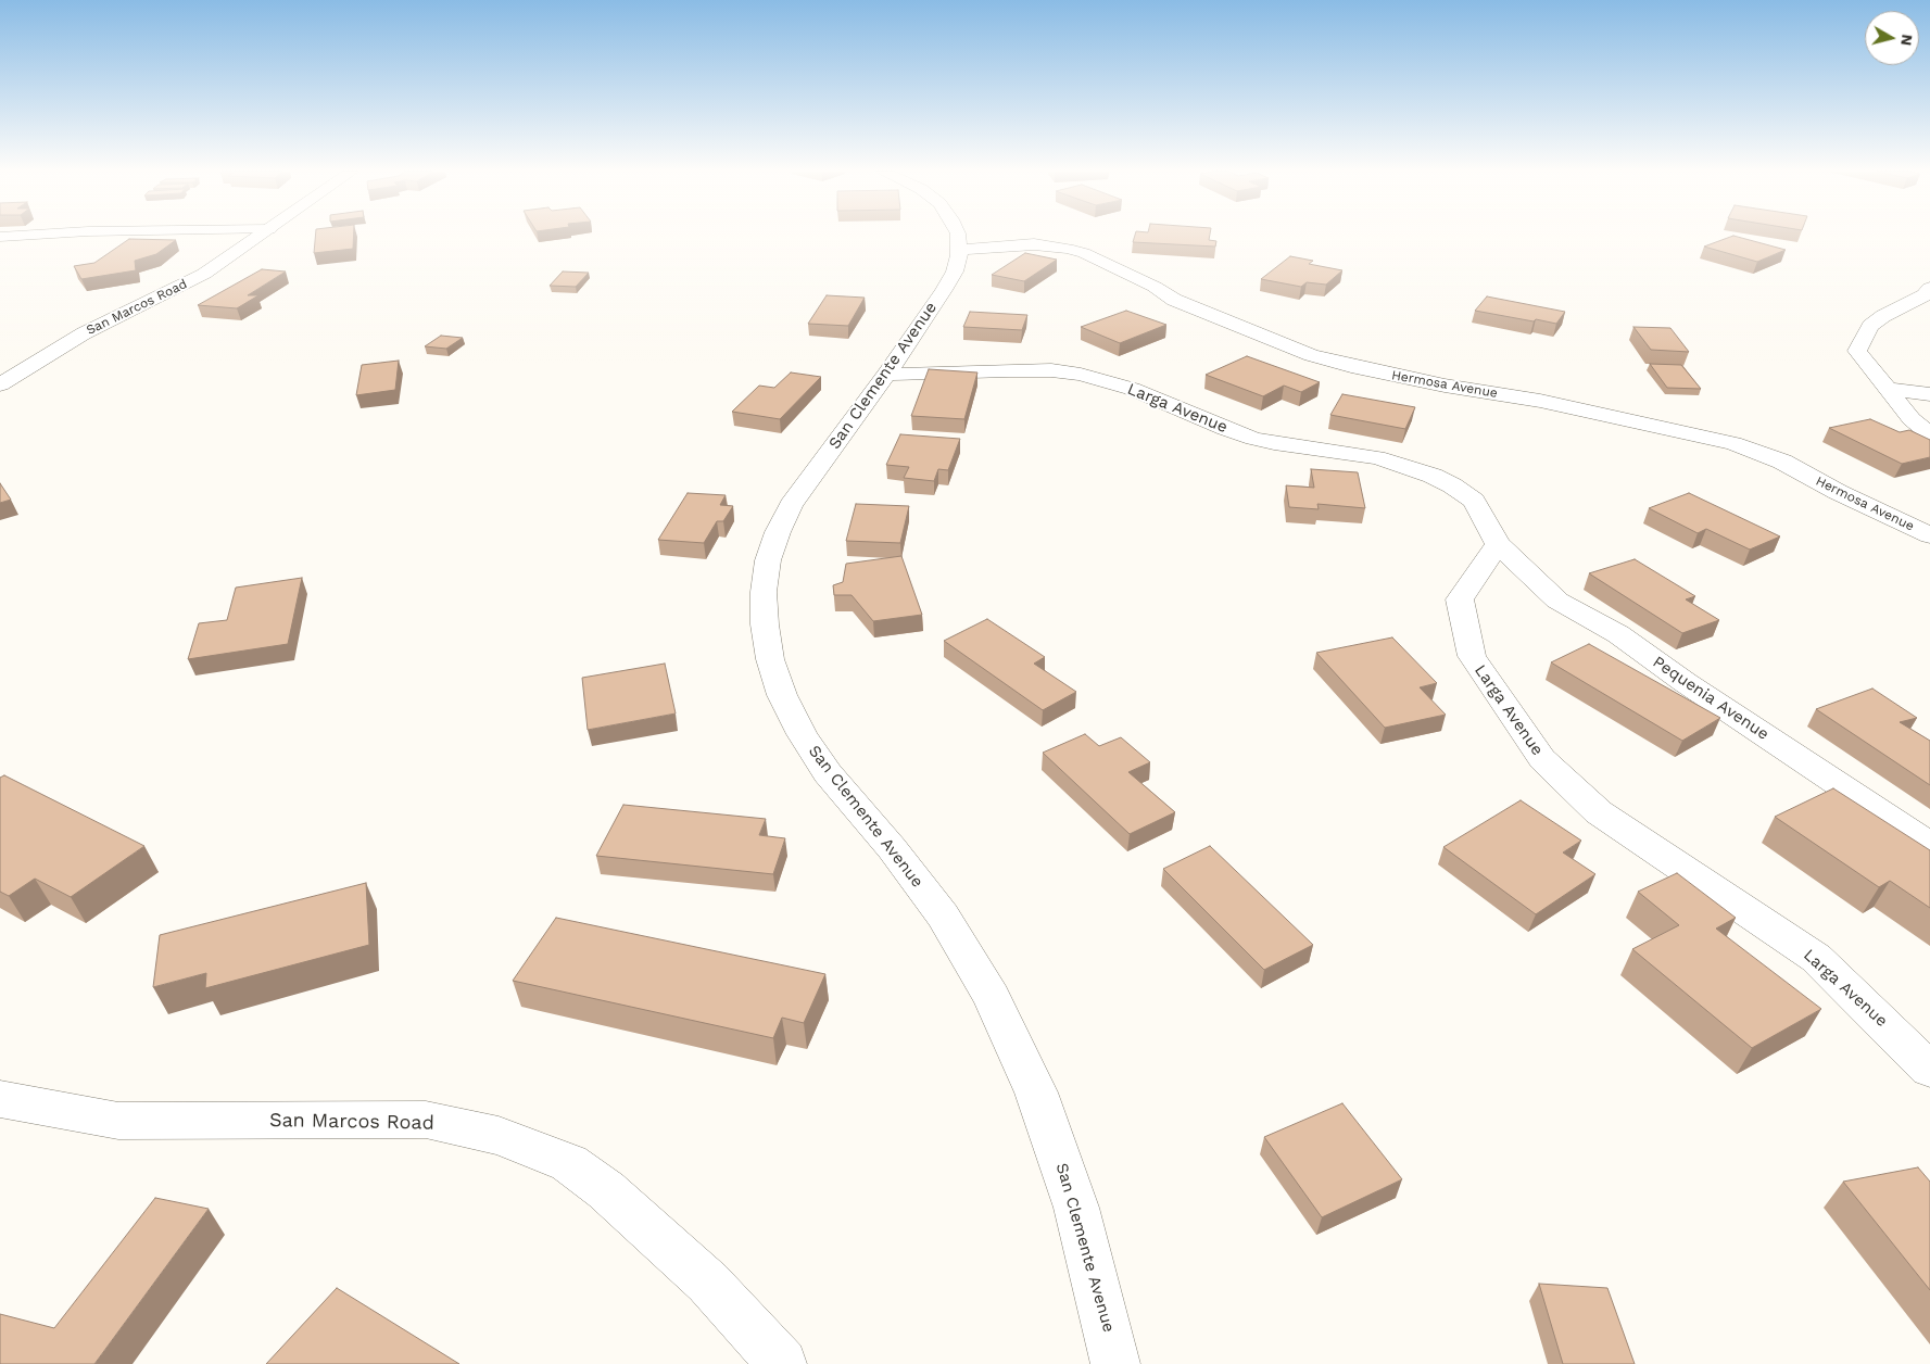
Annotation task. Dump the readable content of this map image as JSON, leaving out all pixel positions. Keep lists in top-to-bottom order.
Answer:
{
  "streets": {
    "street": [
      "San Marcos Road",
      "San Clemente Avenue",
      "Hermosa Avenue",
      "Larga Avenue",
      "Pequenia Avenue"
    ]
  },
  "crossings": [
    ["San Clemente Avenue", "Hermosa Avenue"],
    ["San Clemente Avenue", "Larga Avenue"],
    ["Larga Avenue", "Pequenia Avenue"]
  ],
  "north": "right"
}
